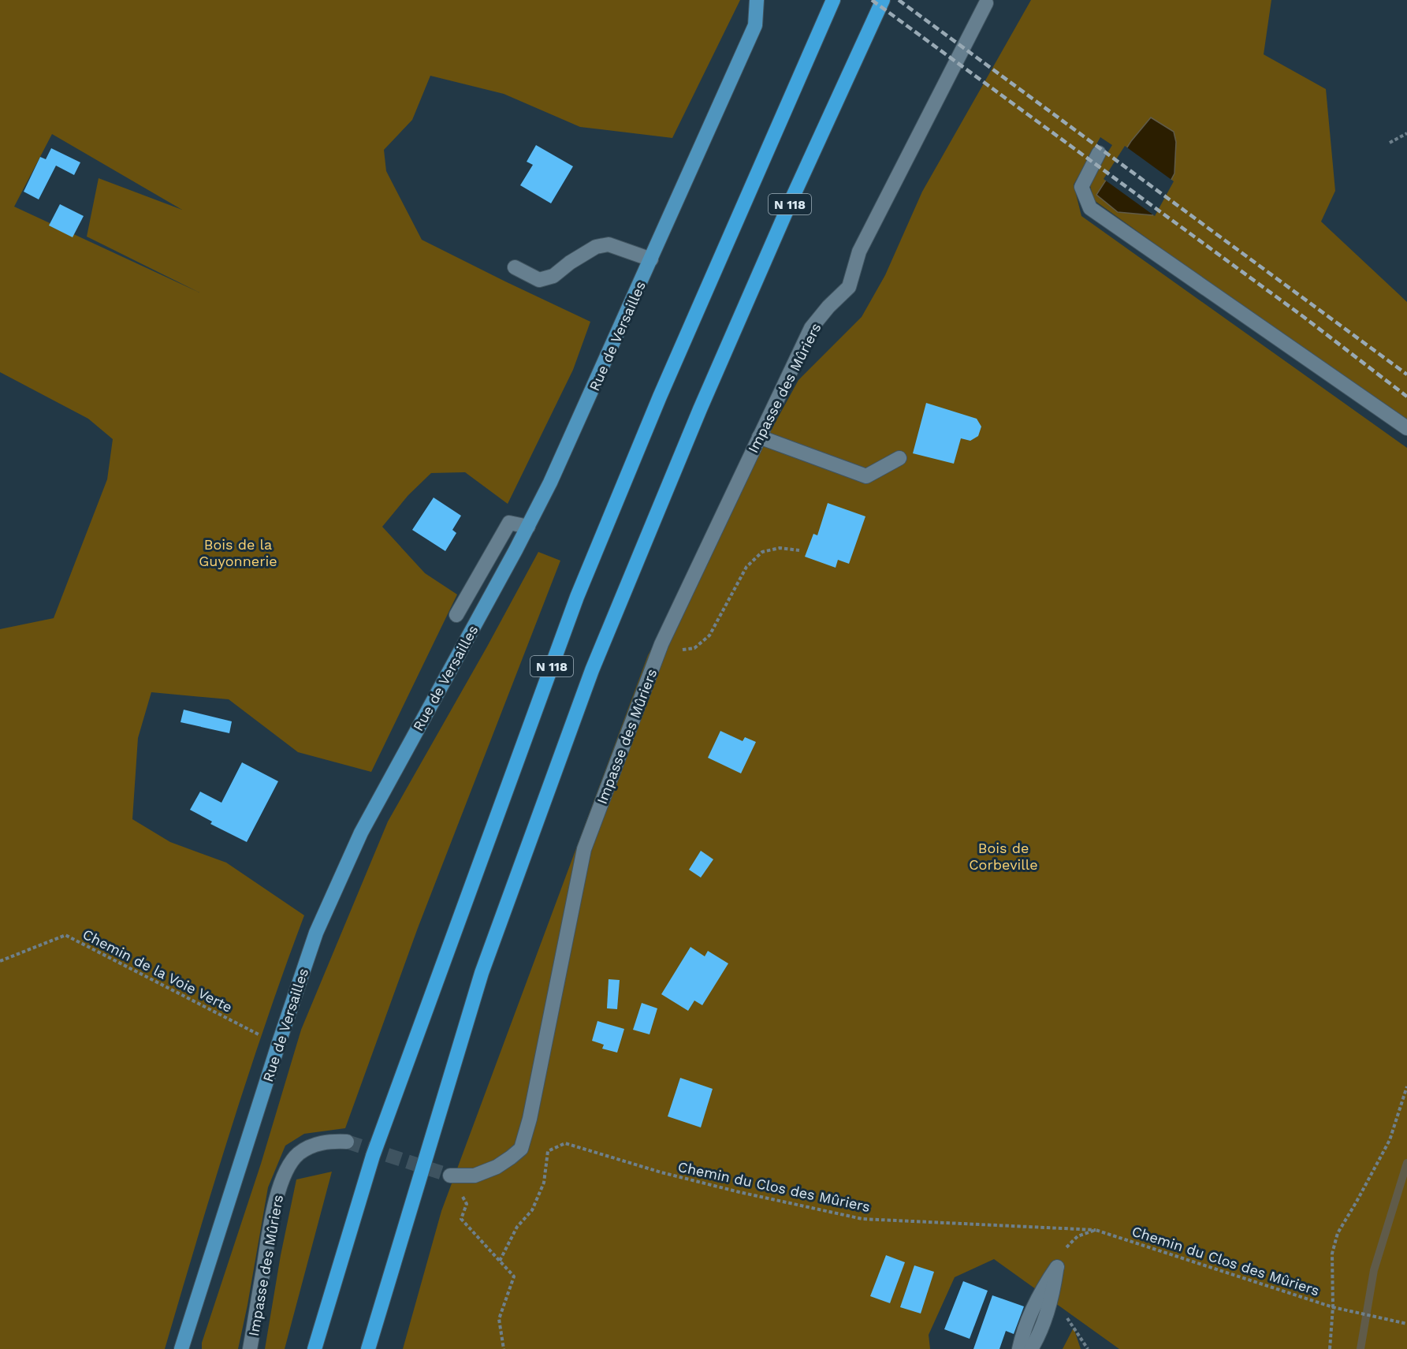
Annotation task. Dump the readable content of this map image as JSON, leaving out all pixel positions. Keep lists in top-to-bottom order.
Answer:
{
  "streets": {
    "highway": ["N 118"],
    "main road": ["Rue de Versailles"],
    "street": ["Impasse des Mûriers"],
    "path": ["Chemin de la Voie Verte", "Chemin du Clos des Mûriers"]
  },
  "crossings": [
    ["Rue de Versailles", "Chemin de la Voie Verte"]
  ],
  "parks": ["Bois de la Guyonnerie", "Bois de Corbeville"]
}
